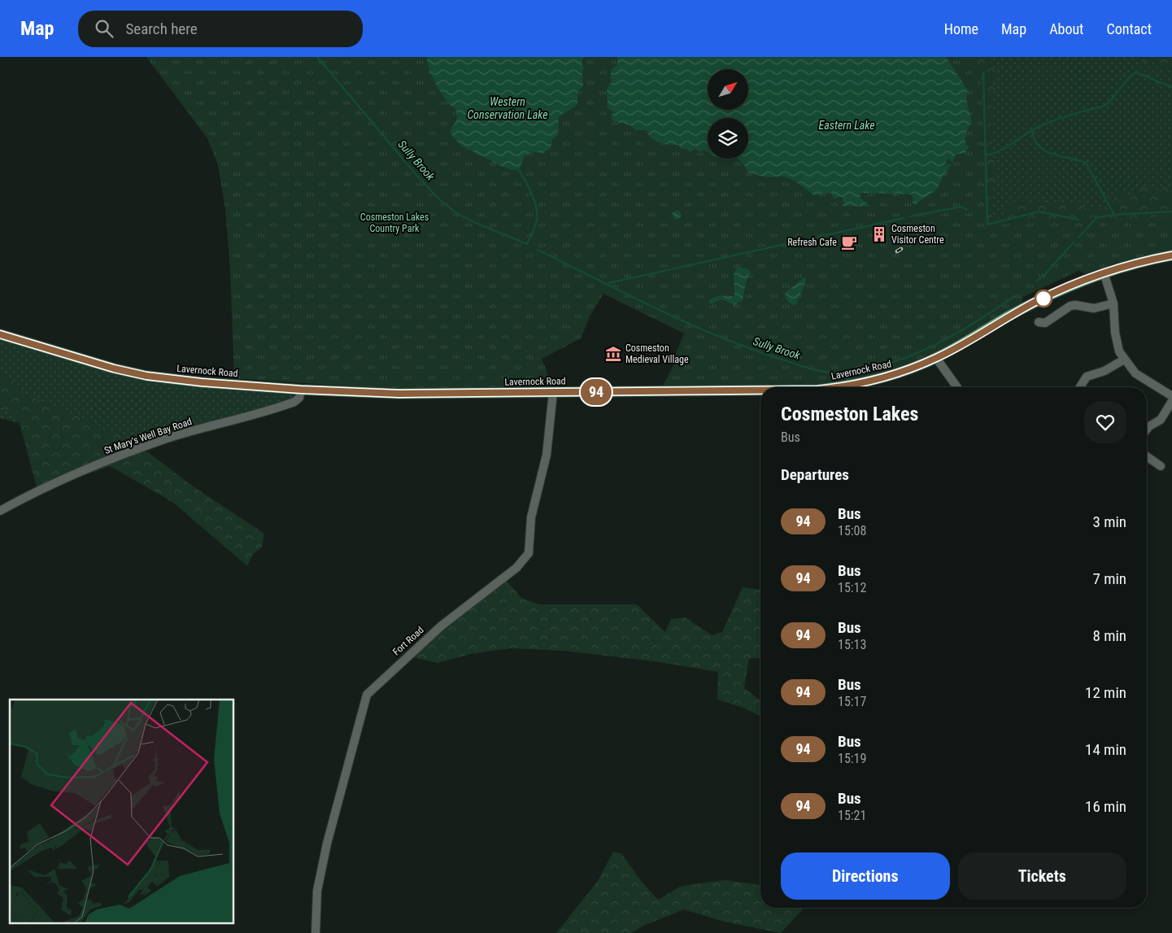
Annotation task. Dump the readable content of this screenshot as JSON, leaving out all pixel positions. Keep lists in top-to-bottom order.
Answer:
{
  "streets": {
    "main road": ["Lavernock Road"],
    "street": ["St Mary's Well Bay Road", "Fort Road"]
  },
  "crossings": [
    ["Lavernock Road", "St Mary's Well Bay Road"],
    ["Lavernock Road", "Fort Road"]
  ],
  "water": ["Western Conservation Lake", "Eastern Lake", "Sully Brook"],
  "parks": ["Cosmeston Lakes Country Park"],
  "places": {
    "building": ["Cosmeston Visitor Centre"],
    "cafe": ["Refresh Cafe"],
    "museum": ["Cosmeston Medieval Village"]
  },
  "lines": ["bus line 94"],
  "north": "top right",
  "page": {
    "header": "Map",
    "search": "Search here",
    "nav": [
      "Home",
      "Map",
      "About",
      "Contact"
    ],
    "on_map": "94",
    "heading": [
      ["Cosmeston Lakes", "Bus"],
      "Departures"
    ],
    "list": [
      {
        "mark": "94",
        "name": "Bus",
        "note": "15:08",
        "value": "3 min"
      },
      {
        "mark": "94",
        "name": "Bus",
        "note": "15:12",
        "value": "7 min"
      },
      {
        "mark": "94",
        "name": "Bus",
        "note": "15:13",
        "value": "8 min"
      },
      {
        "mark": "94",
        "name": "Bus",
        "note": "15:17",
        "value": "12 min"
      },
      {
        "mark": "94",
        "name": "Bus",
        "note": "15:19",
        "value": "14 min"
      },
      {
        "mark": "94",
        "name": "Bus",
        "note": "15:21",
        "value": "16 min"
      }
    ],
    "buttons": ["Directions", "Tickets"]
  }
}
